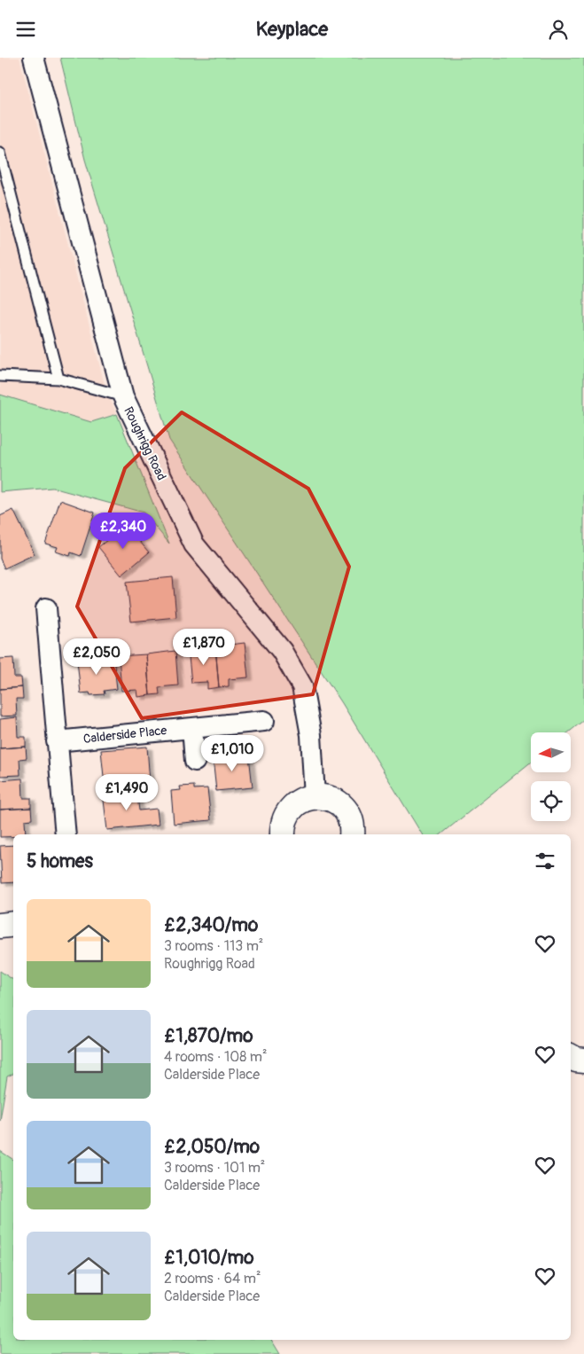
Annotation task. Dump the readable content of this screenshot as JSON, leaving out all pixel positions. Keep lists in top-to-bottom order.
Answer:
{
  "streets": {
    "street": ["Roughrigg Road", "Calderside Place"]
  },
  "north": "left",
  "page": {
    "header": "Keyplace",
    "price": [
      "£2,340",
      "£1,870",
      "£2,050",
      "£1,010",
      "£1,490"
    ],
    "heading": "5 homes",
    "list": [
      {
        "name": "£2,340/mo",
        "note": "3 rooms · 113 m² · Roughrigg Road"
      },
      {
        "name": "£1,870/mo",
        "note": "4 rooms · 108 m² · Calderside Place"
      },
      {
        "name": "£2,050/mo",
        "note": "3 rooms · 101 m² · Calderside Place"
      },
      {
        "name": "£1,010/mo",
        "note": "2 rooms · 64 m² · Calderside Place"
      }
    ]
  }
}
